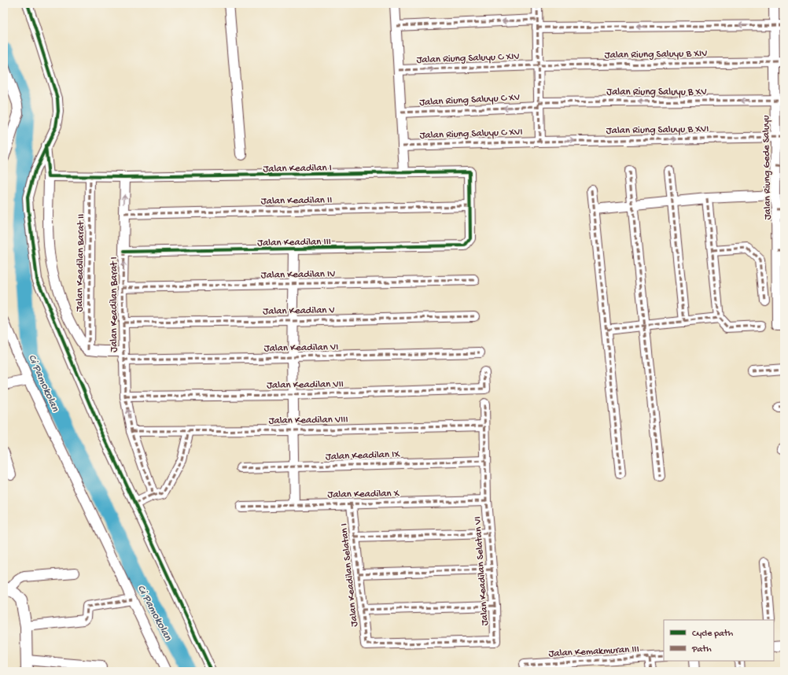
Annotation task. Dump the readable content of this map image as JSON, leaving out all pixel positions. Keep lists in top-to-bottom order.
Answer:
{
  "streets": {
    "street": [
      "Jalan Riung Saluyu B XIV",
      "Jalan Riung Saluyu C XIV",
      "Jalan Riung Saluyu B XV",
      "Jalan Riung Saluyu C XV",
      "Jalan Riung Saluyu B XVI",
      "Jalan Riung Saluyu C XVI",
      "Jalan Keadilan I",
      "Jalan Riung Gede Saluyu",
      "Jalan Keadilan II",
      "Jalan Keadilan III",
      "Jalan Keadilan Barat II",
      "Jalan Keadilan IV",
      "Jalan Keadilan Barat I",
      "Jalan Keadilan V",
      "Jalan Keadilan VI",
      "Jalan Keadilan VII",
      "Jalan Keadilan VIII",
      "Jalan Keadilan IX",
      "Jalan Keadilan X",
      "Jalan Keadilan Selatan VI",
      "Jalan Keadilan Selatan I",
      "Jalan Kemakmuran III"
    ]
  },
  "crossings": [
    ["Jalan Riung Saluyu B XIV", "Jalan Riung Saluyu C XIV"],
    ["Jalan Riung Saluyu B XIV", "Jalan Riung Gede Saluyu"],
    ["Jalan Riung Saluyu B XV", "Jalan Riung Saluyu C XV"],
    ["Jalan Riung Saluyu B XV", "Jalan Riung Gede Saluyu"],
    ["Jalan Riung Saluyu B XVI", "Jalan Riung Saluyu C XVI"],
    ["Jalan Riung Saluyu B XVI", "Jalan Riung Gede Saluyu"],
    ["Jalan Keadilan I", "Jalan Keadilan II"],
    ["Jalan Keadilan I", "Jalan Keadilan III"],
    ["Jalan Keadilan I", "Jalan Keadilan Barat II"],
    ["Jalan Keadilan I", "Jalan Keadilan Barat I"],
    ["Jalan Keadilan II", "Jalan Keadilan III"],
    ["Jalan Keadilan II", "Jalan Keadilan Barat I"],
    ["Jalan Keadilan III", "Jalan Keadilan Barat I"],
    ["Jalan Keadilan IV", "Jalan Keadilan Barat I"],
    ["Jalan Keadilan Barat I", "Jalan Keadilan V"],
    ["Jalan Keadilan Barat I", "Jalan Keadilan VI"],
    ["Jalan Keadilan Barat I", "Jalan Keadilan VII"],
    ["Jalan Keadilan Barat I", "Jalan Keadilan VIII"],
    ["Jalan Keadilan VIII", "Jalan Keadilan Selatan VI"],
    ["Jalan Keadilan IX", "Jalan Keadilan Selatan VI"],
    ["Jalan Keadilan X", "Jalan Keadilan Selatan VI"],
    ["Jalan Keadilan X", "Jalan Keadilan Selatan I"],
    ["Jalan Keadilan Selatan VI", "Jalan Keadilan Selatan I"]
  ],
  "water": ["Ci Pamokolan"],
  "legend": ["Cycle path", "Path"]
}
